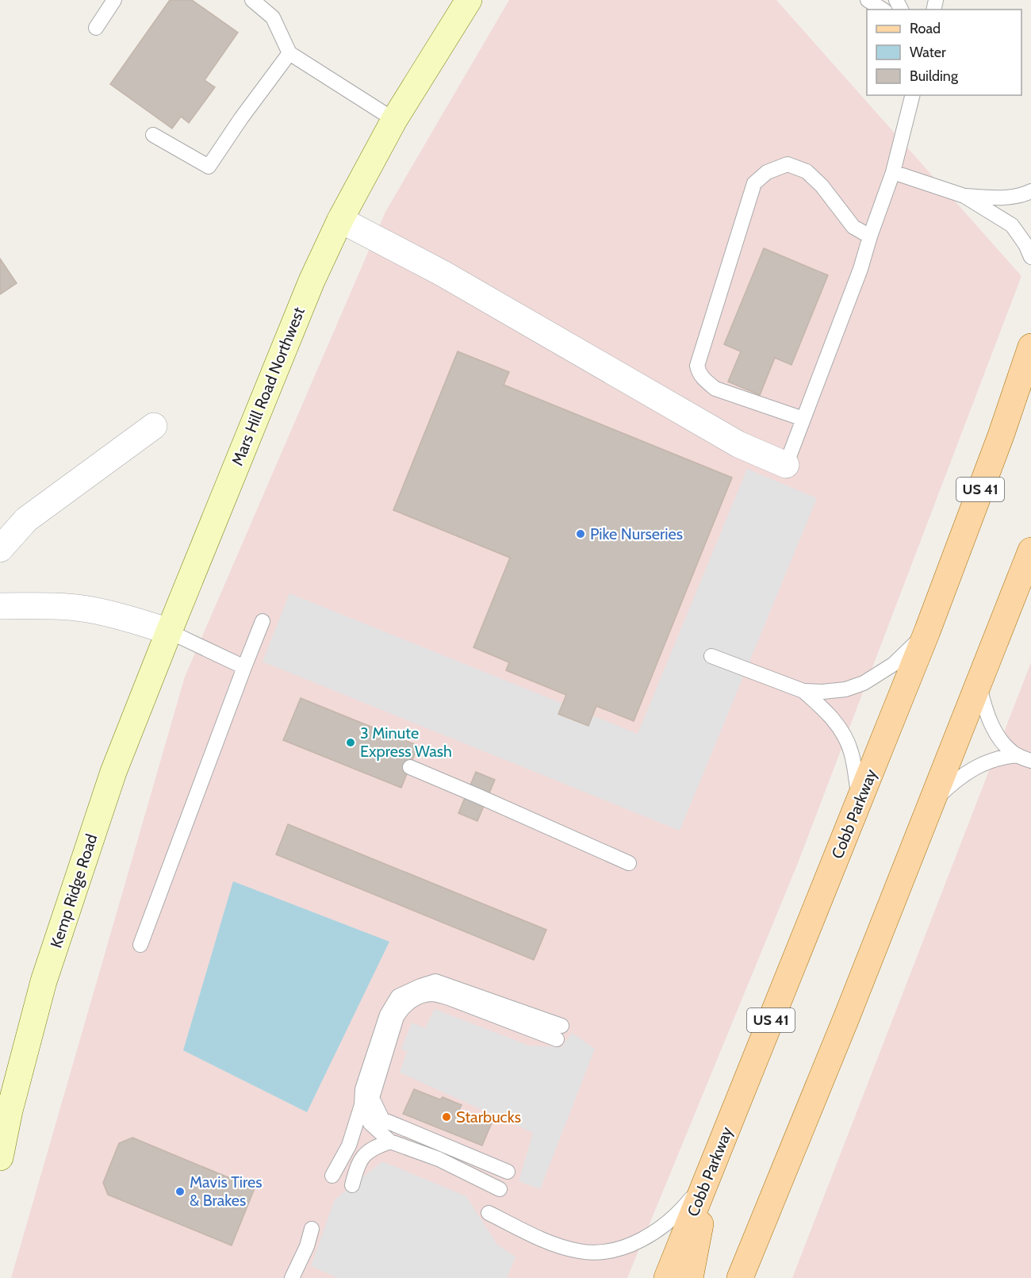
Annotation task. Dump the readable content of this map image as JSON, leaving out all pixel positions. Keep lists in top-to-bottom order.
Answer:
{
  "streets": {
    "main road": ["US 41", "Cobb Parkway"],
    "street": ["Mars Hill Road Northwest", "Kemp Ridge Road"]
  },
  "crossings": [
    ["Mars Hill Road Northwest", "Kemp Ridge Road"]
  ],
  "places": [
    "Pike Nurseries",
    "3 Minute Express Wash",
    "Starbucks",
    "Mavis Tires & Brakes"
  ],
  "legend": ["Road", "Water", "Building"]
}
